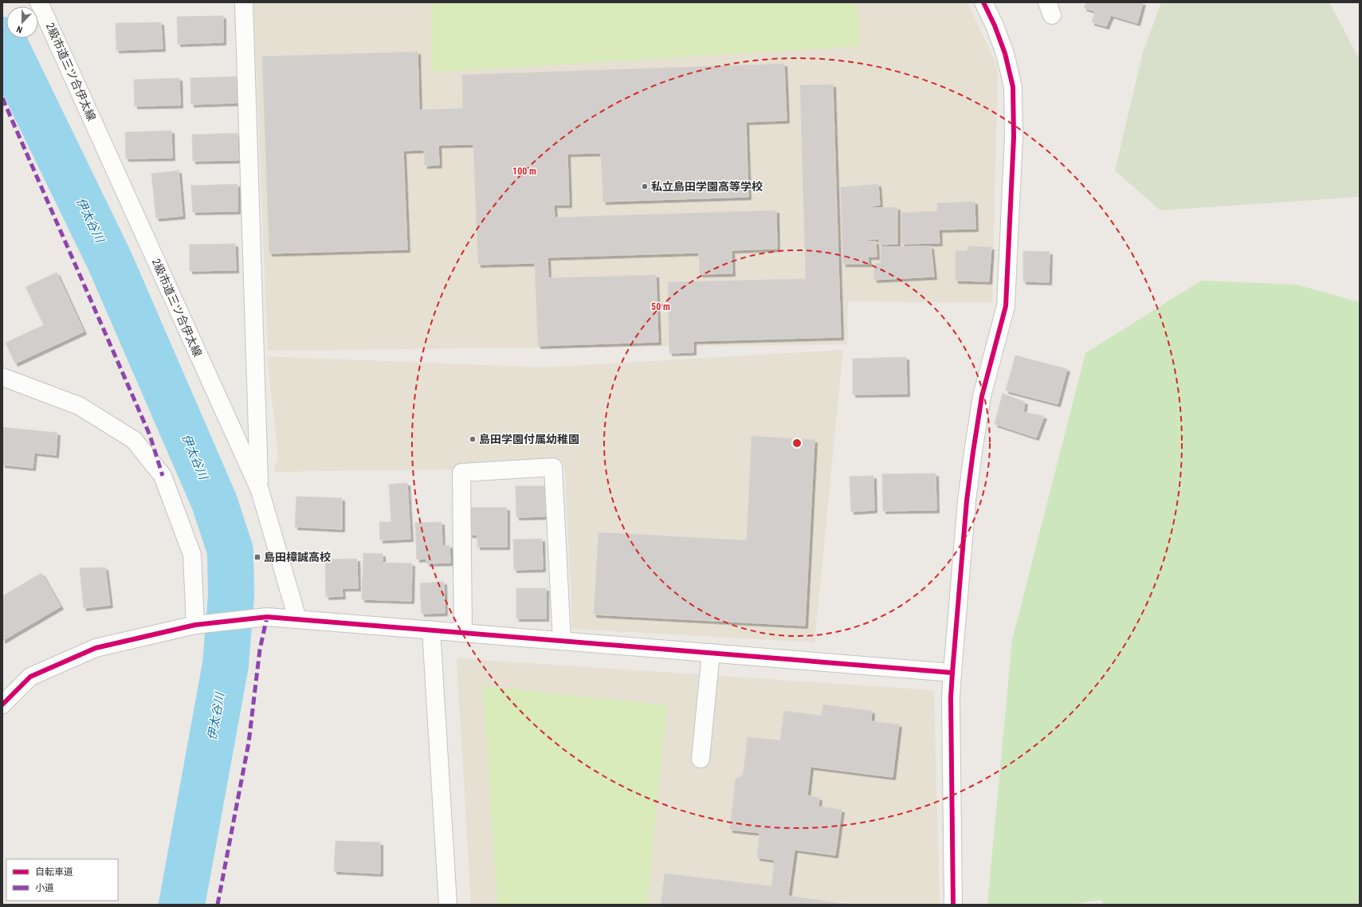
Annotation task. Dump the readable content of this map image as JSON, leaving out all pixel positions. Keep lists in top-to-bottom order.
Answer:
{
  "streets": {
    "street": ["2級市道三ツ合伊太線"]
  },
  "water": ["伊太谷川"],
  "places": {
    "other": ["私立島田学園高等学校", "島田学園付属幼稚園"],
    "transit": ["島田樟誠高校"]
  },
  "legend": ["自転車道", "小道"],
  "north": "bottom",
  "rings": ["100 m", "50 m"]
}
